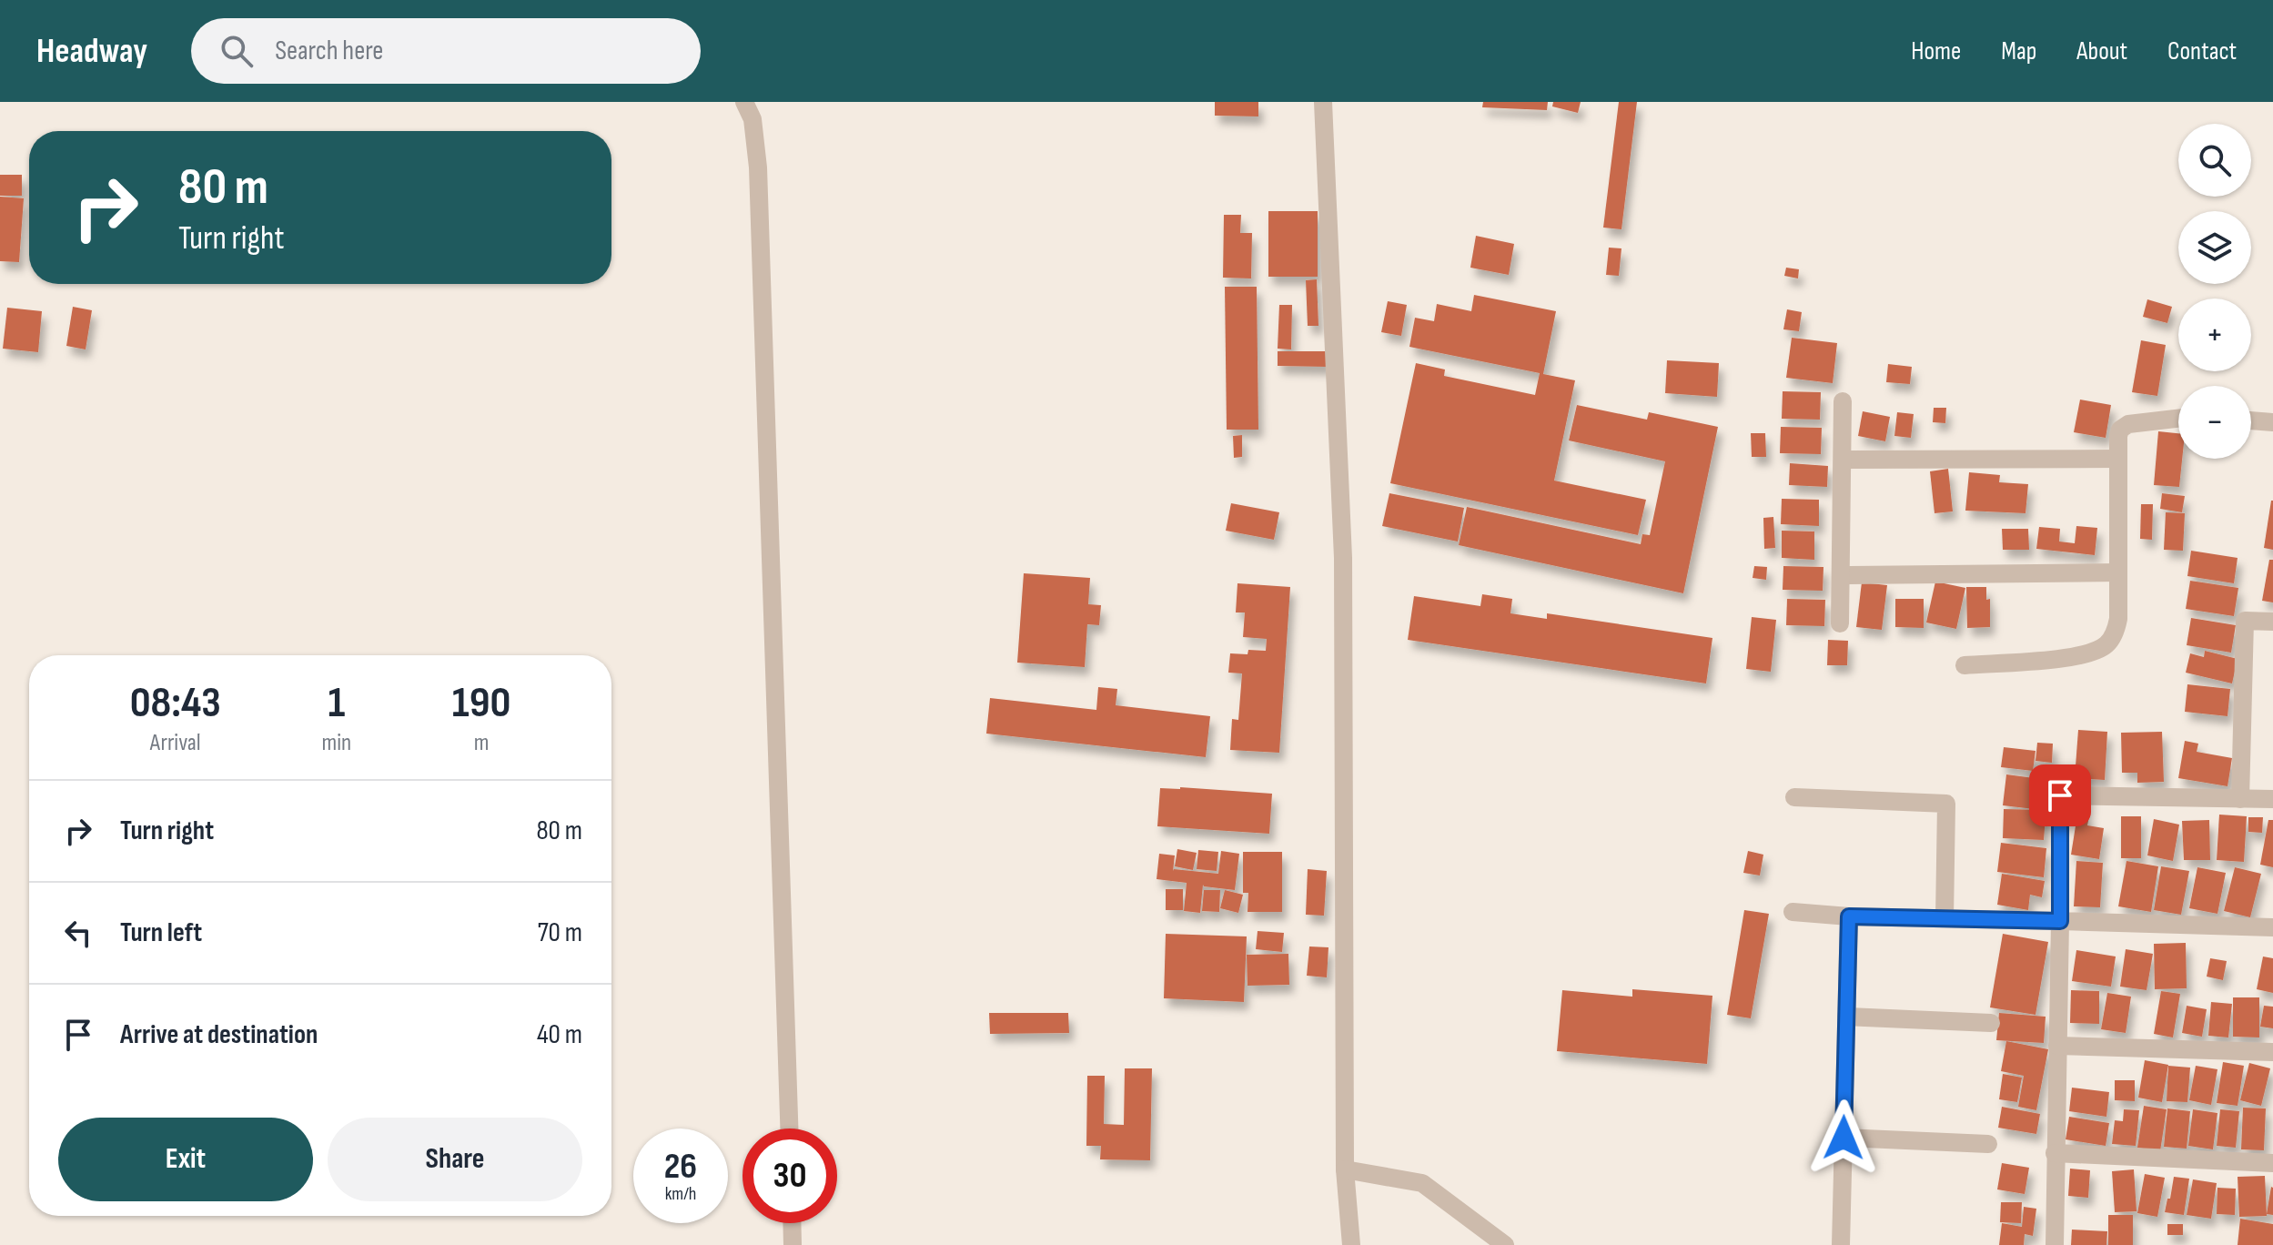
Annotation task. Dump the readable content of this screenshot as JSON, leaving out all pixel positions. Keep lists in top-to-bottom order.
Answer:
{
  "page": {
    "header": "Headway",
    "search": "Search here",
    "nav": [
      "Home",
      "Map",
      "About",
      "Contact"
    ],
    "map_buttons": ["+", "−"],
    "turn": ["80 m", "Turn right"],
    "eta": [
      "08:43",
      "Arrival",
      "1",
      "min",
      "190",
      "m"
    ],
    "list": [
      {
        "name": "Turn right",
        "value": "80 m"
      },
      {
        "name": "Turn left",
        "value": "70 m"
      },
      {
        "name": "Arrive at destination",
        "value": "40 m"
      }
    ],
    "buttons": ["Exit", "Share"],
    "speed": "26 km/h",
    "limit": "30"
  }
}
